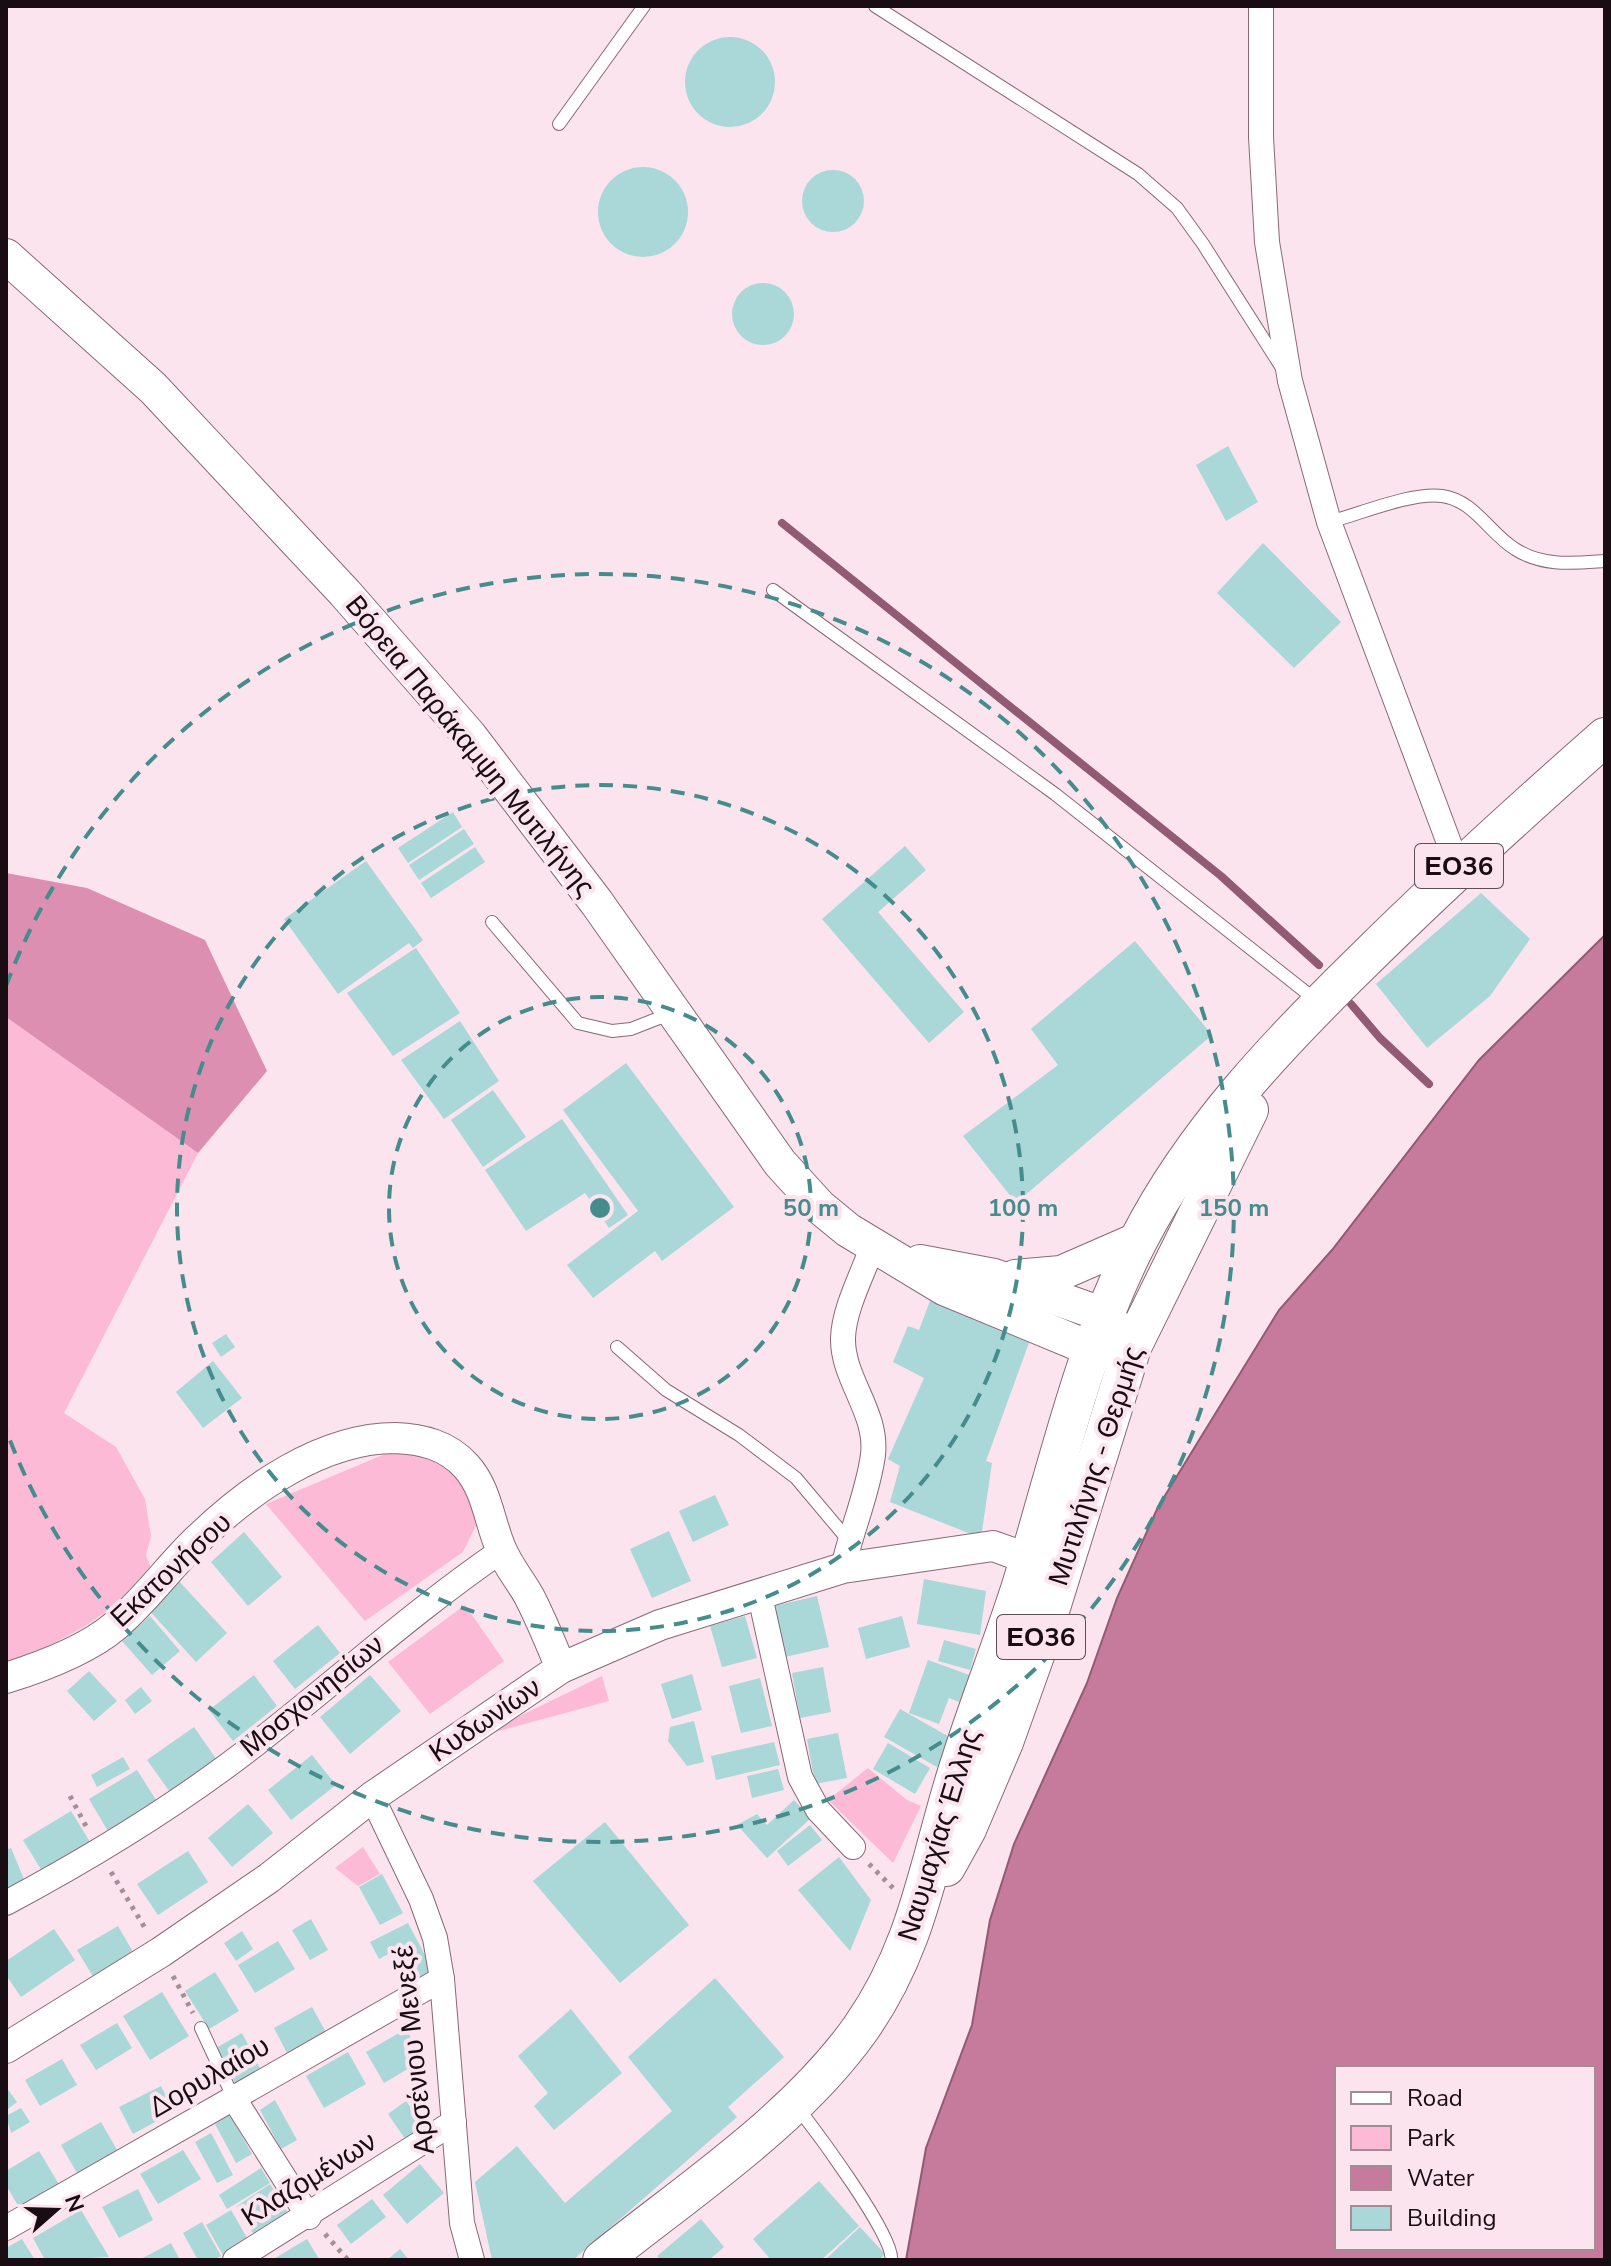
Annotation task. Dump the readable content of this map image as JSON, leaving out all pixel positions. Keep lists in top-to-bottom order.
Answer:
{
  "streets": {
    "main road": [
      "Βόρεια Παράκαμψη Μυτιλήνης",
      "ΕΟ36",
      "Μυτιλήνης - Θερμής",
      "Ναυμαχίας Έλλης"
    ],
    "street": [
      "Εκατονήσου",
      "Μοσχονησίων",
      "Κυδωνίων",
      "Αρσένιου Μενεξέ",
      "Δορυλαίου",
      "Κλαζομένων"
    ]
  },
  "crossings": [
    ["Βόρεια Παράκαμψη Μυτιλήνης", "Μυτιλήνης - Θερμής"],
    ["Βόρεια Παράκαμψη Μυτιλήνης", "Ναυμαχίας Έλλης"],
    ["Μυτιλήνης - Θερμής", "Ναυμαχίας Έλλης"],
    ["Εκατονήσου", "Μοσχονησίων"],
    ["Κυδωνίων", "Ναυμαχίας Έλλης"],
    ["Κυδωνίων", "Αρσένιου Μενεξέ"],
    ["Αρσένιου Μενεξέ", "Δορυλαίου"],
    ["Αρσένιου Μενεξέ", "Κλαζομένων"]
  ],
  "legend": [
    "Road",
    "Park",
    "Water",
    "Building"
  ],
  "north": "right",
  "rings": ["50 m", "100 m", "150 m"]
}
